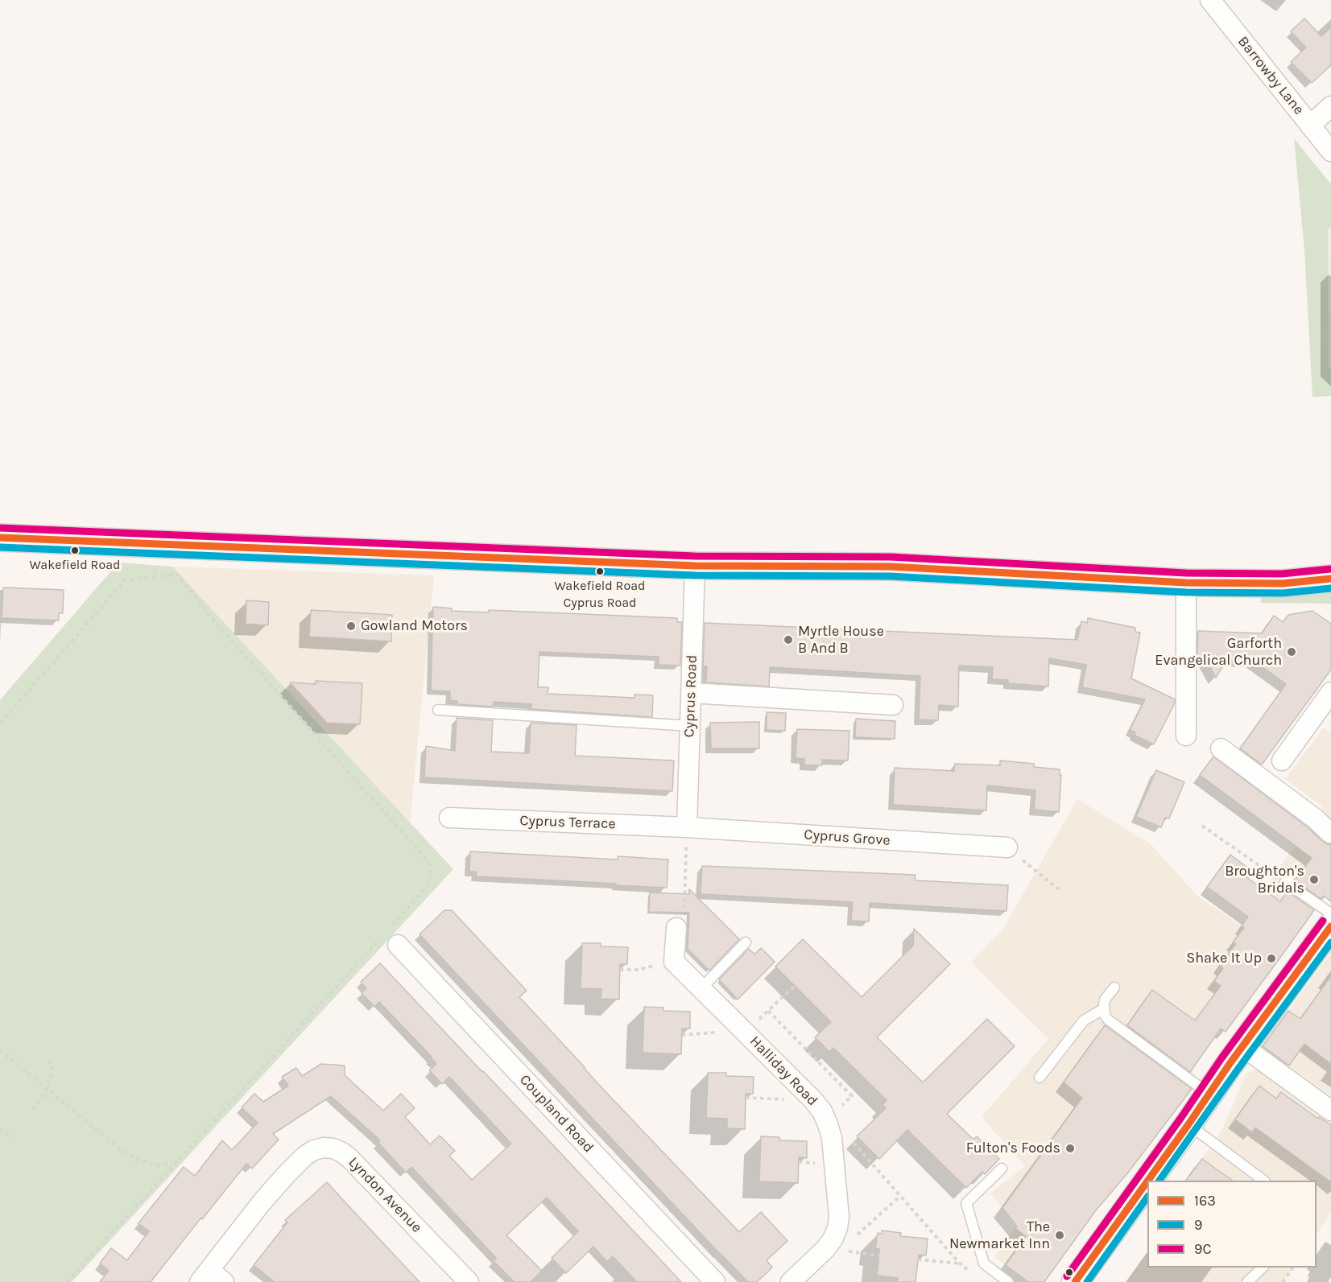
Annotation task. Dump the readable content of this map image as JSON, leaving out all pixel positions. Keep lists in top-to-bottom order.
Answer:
{
  "streets": {
    "street": [
      "Barrowby Lane",
      "Cyprus Road",
      "Cyprus Terrace",
      "Cyprus Grove",
      "Halliday Road",
      "Coupland Road",
      "Lyndon Avenue"
    ]
  },
  "crossings": [
    ["Cyprus Road", "Cyprus Terrace"],
    ["Cyprus Road", "Cyprus Grove"],
    ["Cyprus Terrace", "Cyprus Grove"]
  ],
  "places": [
    "Wakefield Road",
    "Wakefield Road Cyprus Road",
    "Gowland Motors",
    "Myrtle House B And B",
    "Garforth Evangelical Church",
    "Broughton's Bridals",
    "Shake It Up",
    "Fulton's Foods",
    "The Newmarket Inn"
  ],
  "lines": ["transit line 9C", "transit line 163", "transit line 9"],
  "legend": ["163", "9", "9C"]
}
